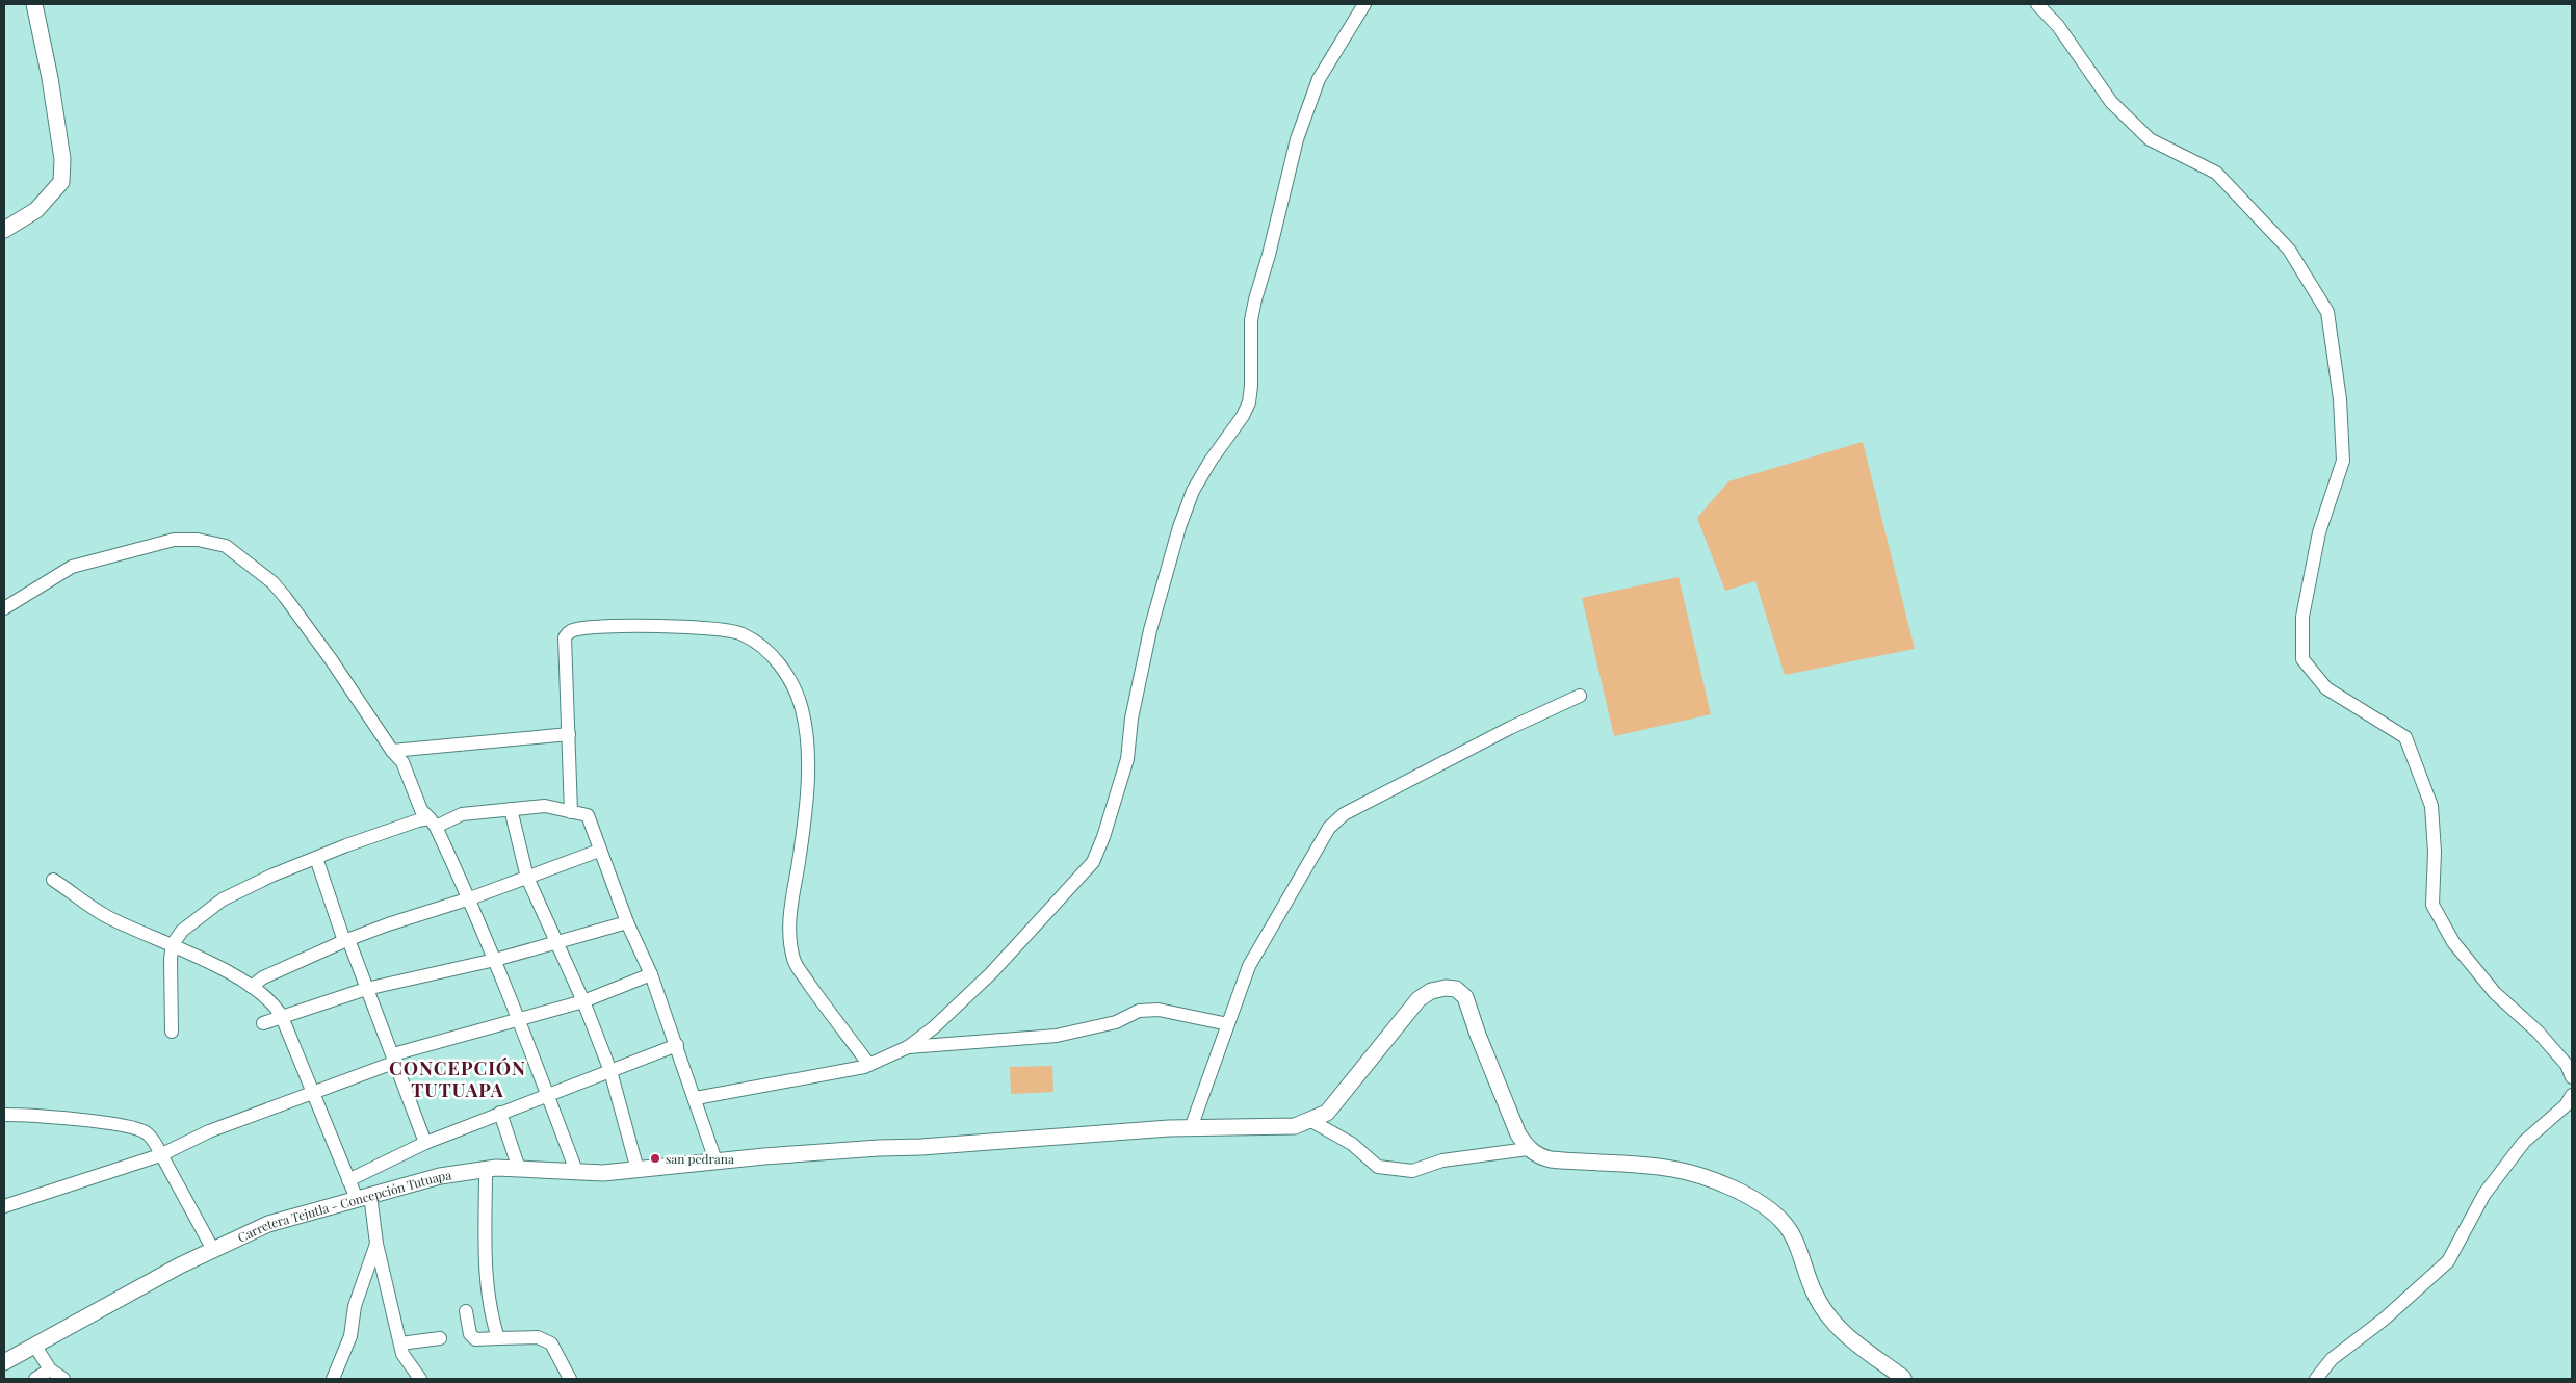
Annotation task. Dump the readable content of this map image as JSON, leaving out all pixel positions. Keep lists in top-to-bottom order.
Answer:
{
  "streets": {
    "street": ["Carretera Tejutla - Concepción Tutuapa"]
  },
  "districts": ["CONCEPCIÓN TUTUAPA"],
  "places": ["san pedrana"]
}
